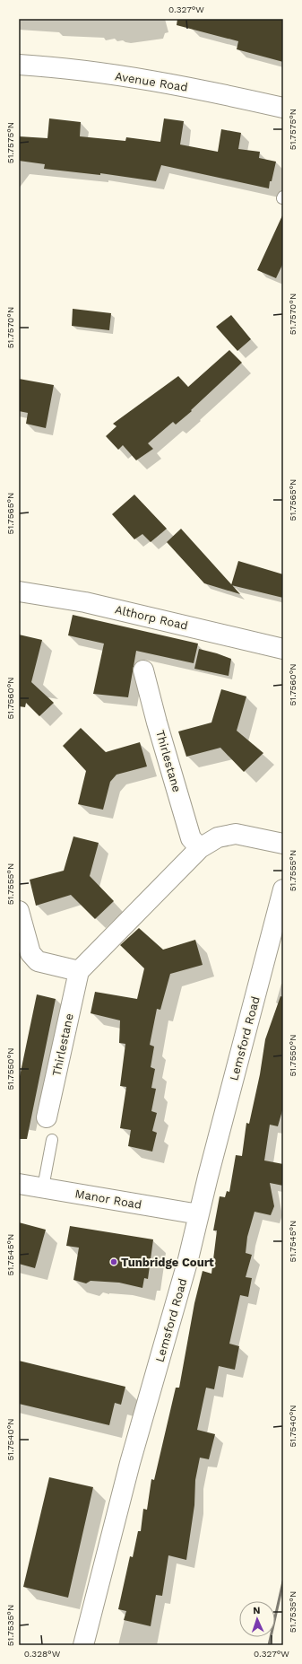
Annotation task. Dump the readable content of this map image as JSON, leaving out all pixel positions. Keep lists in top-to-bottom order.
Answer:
{
  "streets": {
    "street": [
      "Avenue Road",
      "Althorp Road",
      "Thirlestane",
      "Lemsford Road",
      "Manor Road"
    ]
  },
  "crossings": [
    ["Lemsford Road", "Manor Road"]
  ],
  "places": ["Tunbridge Court"],
  "north": "top",
  "coordinates": [
    "0.327°W",
    "51.7575°N",
    "51.7570°N",
    "51.7565°N",
    "51.7560°N",
    "51.7555°N",
    "51.7550°N",
    "51.7545°N",
    "51.7540°N",
    "51.7535°N",
    "0.328°W"
  ]
}
